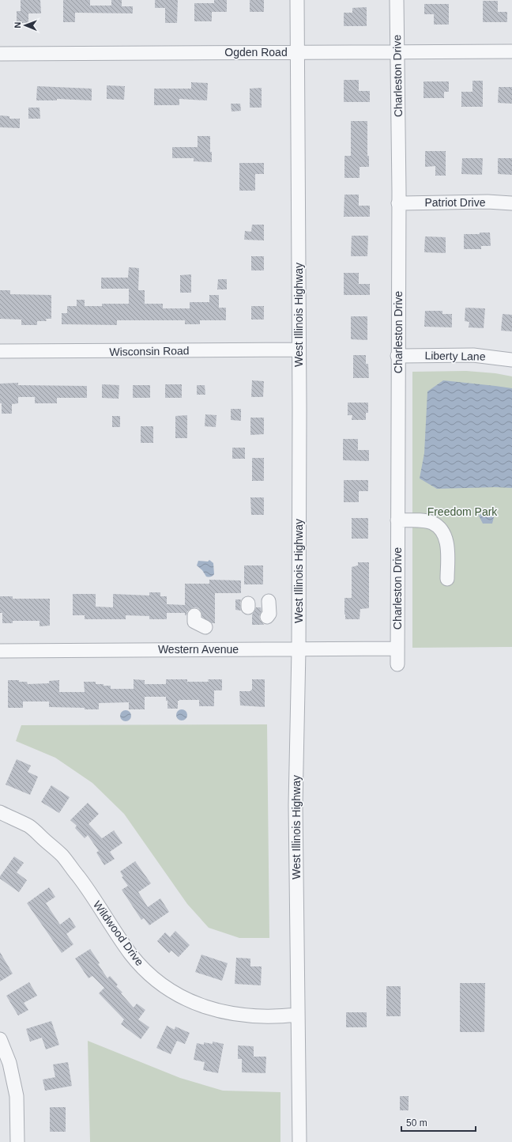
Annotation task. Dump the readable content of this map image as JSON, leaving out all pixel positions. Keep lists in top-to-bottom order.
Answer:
{
  "streets": {
    "street": [
      "Ogden Road",
      "Charleston Drive",
      "Patriot Drive",
      "West Illinois Highway",
      "Wisconsin Road",
      "Liberty Lane",
      "Western Avenue",
      "Wildwood Drive"
    ]
  },
  "crossings": [
    ["Ogden Road", "Charleston Drive"],
    ["Ogden Road", "West Illinois Highway"],
    ["Charleston Drive", "Patriot Drive"],
    ["Charleston Drive", "Liberty Lane"],
    ["Charleston Drive", "Western Avenue"],
    ["West Illinois Highway", "Wisconsin Road"],
    ["West Illinois Highway", "Western Avenue"],
    ["West Illinois Highway", "Wildwood Drive"]
  ],
  "parks": ["Freedom Park"],
  "scale_bar": "50 m",
  "north": "left"
}
